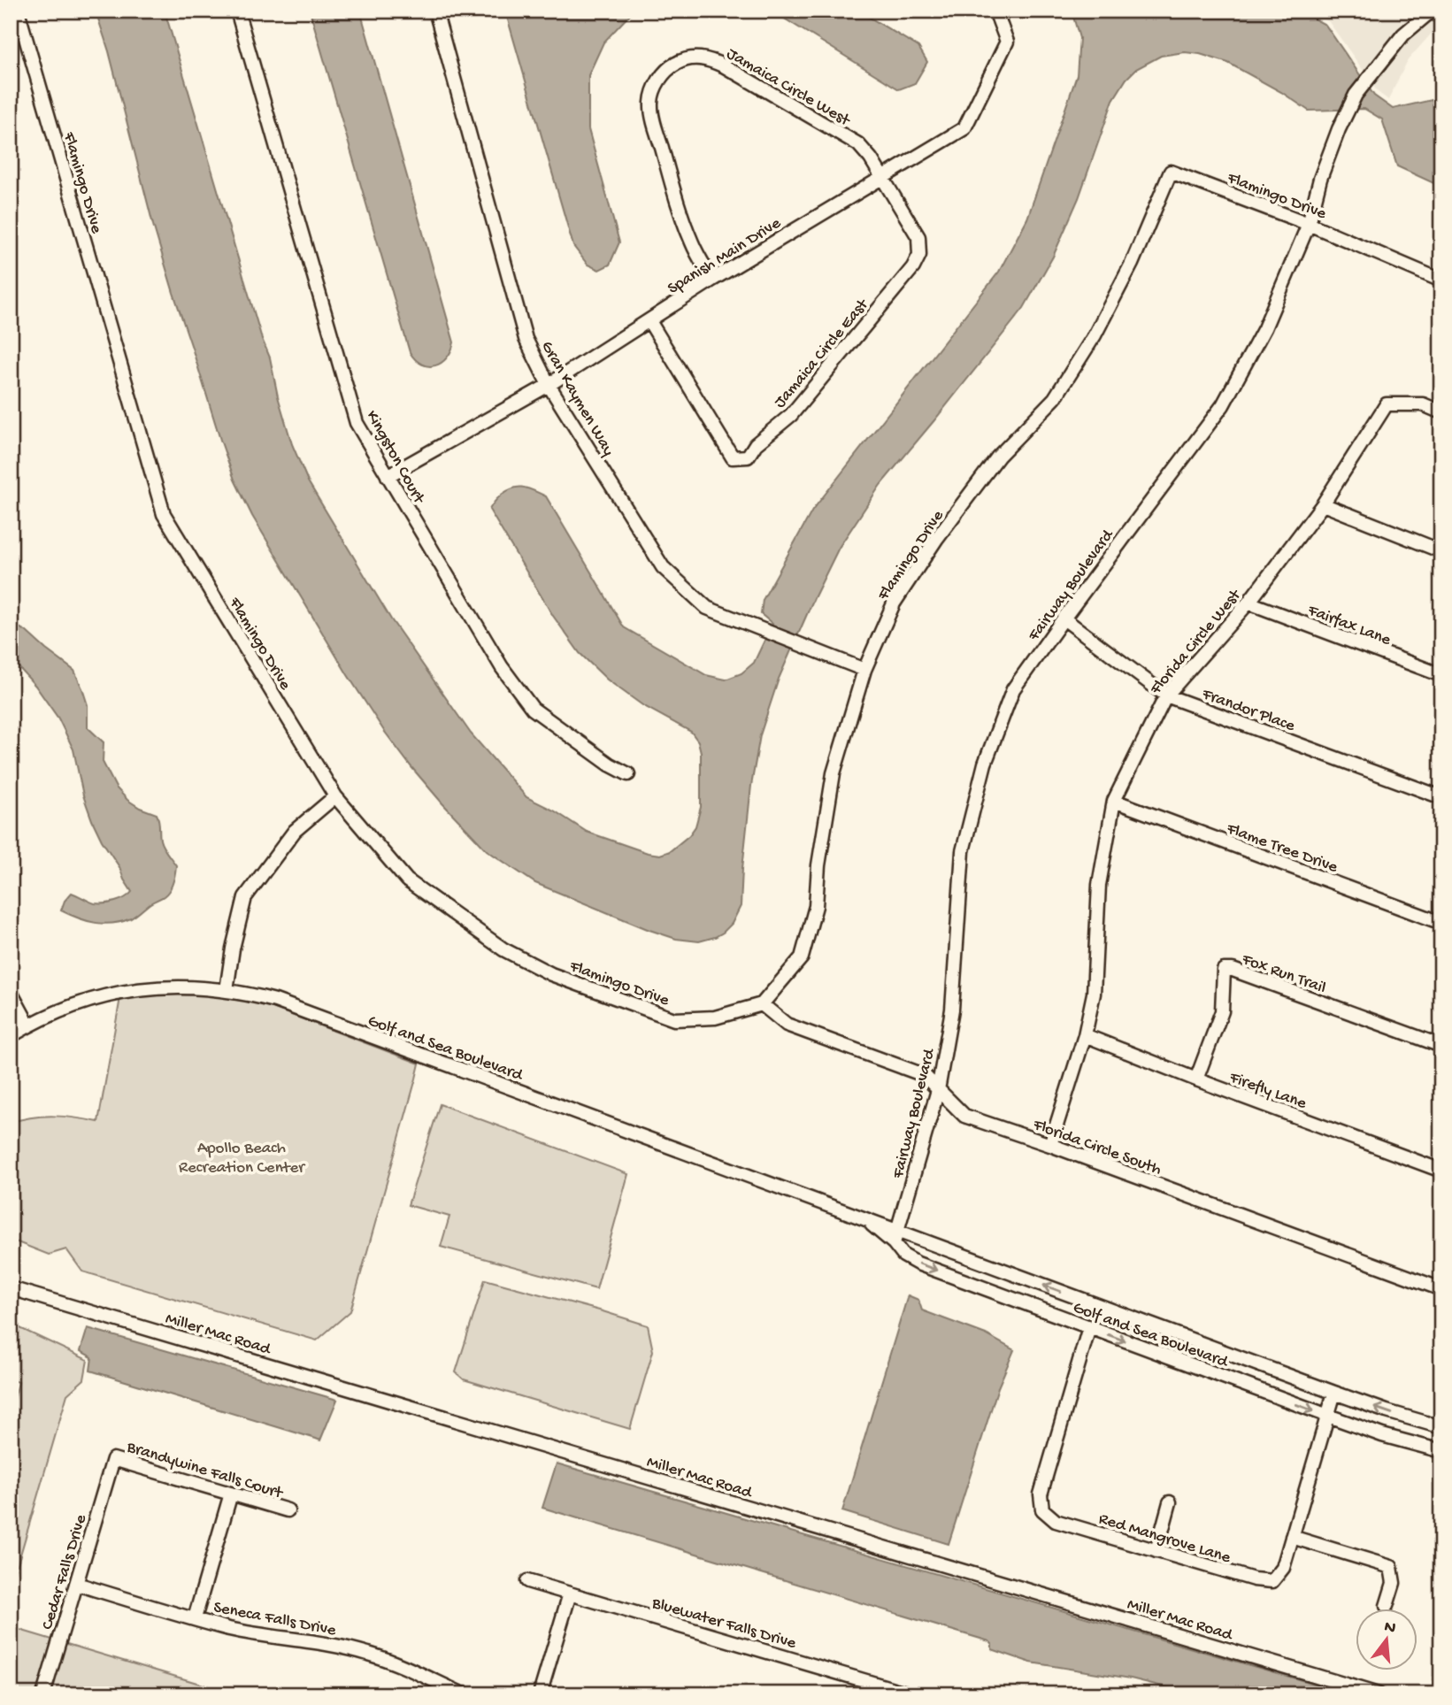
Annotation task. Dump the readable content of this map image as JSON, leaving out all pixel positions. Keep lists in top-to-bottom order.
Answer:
{
  "streets": {
    "street": [
      "Jamaica Circle West",
      "Flamingo Drive",
      "Spanish Main Drive",
      "Jamaica Circle East",
      "Gran Kaymen Way",
      "Kingston Court",
      "Fairway Boulevard",
      "Fairfax Lane",
      "Florida Circle West",
      "Frandor Place",
      "Flame Tree Drive",
      "Fox Run Trail",
      "Golf and Sea Boulevard",
      "Firefly Lane",
      "Florida Circle South",
      "Miller Mac Road",
      "Brandywine Falls Court",
      "Red Mangrove Lane",
      "Cedar Falls Drive",
      "Seneca Falls Drive",
      "Bluewater Falls Drive"
    ]
  },
  "crossings": [
    ["Jamaica Circle West", "Spanish Main Drive"],
    ["Jamaica Circle West", "Jamaica Circle East"],
    ["Flamingo Drive", "Gran Kaymen Way"],
    ["Flamingo Drive", "Fairway Boulevard"],
    ["Flamingo Drive", "Florida Circle South"],
    ["Spanish Main Drive", "Jamaica Circle East"],
    ["Spanish Main Drive", "Gran Kaymen Way"],
    ["Spanish Main Drive", "Kingston Court"],
    ["Fairway Boulevard", "Frandor Place"],
    ["Fairway Boulevard", "Golf and Sea Boulevard"],
    ["Fairway Boulevard", "Florida Circle South"],
    ["Fairfax Lane", "Florida Circle West"],
    ["Florida Circle West", "Frandor Place"],
    ["Florida Circle West", "Flame Tree Drive"],
    ["Florida Circle West", "Firefly Lane"],
    ["Florida Circle West", "Florida Circle South"],
    ["Fox Run Trail", "Firefly Lane"],
    ["Golf and Sea Boulevard", "Red Mangrove Lane"],
    ["Brandywine Falls Court", "Cedar Falls Drive"],
    ["Cedar Falls Drive", "Seneca Falls Drive"]
  ],
  "parks": ["Apollo Beach Recreation Center"],
  "north": "top"
}
